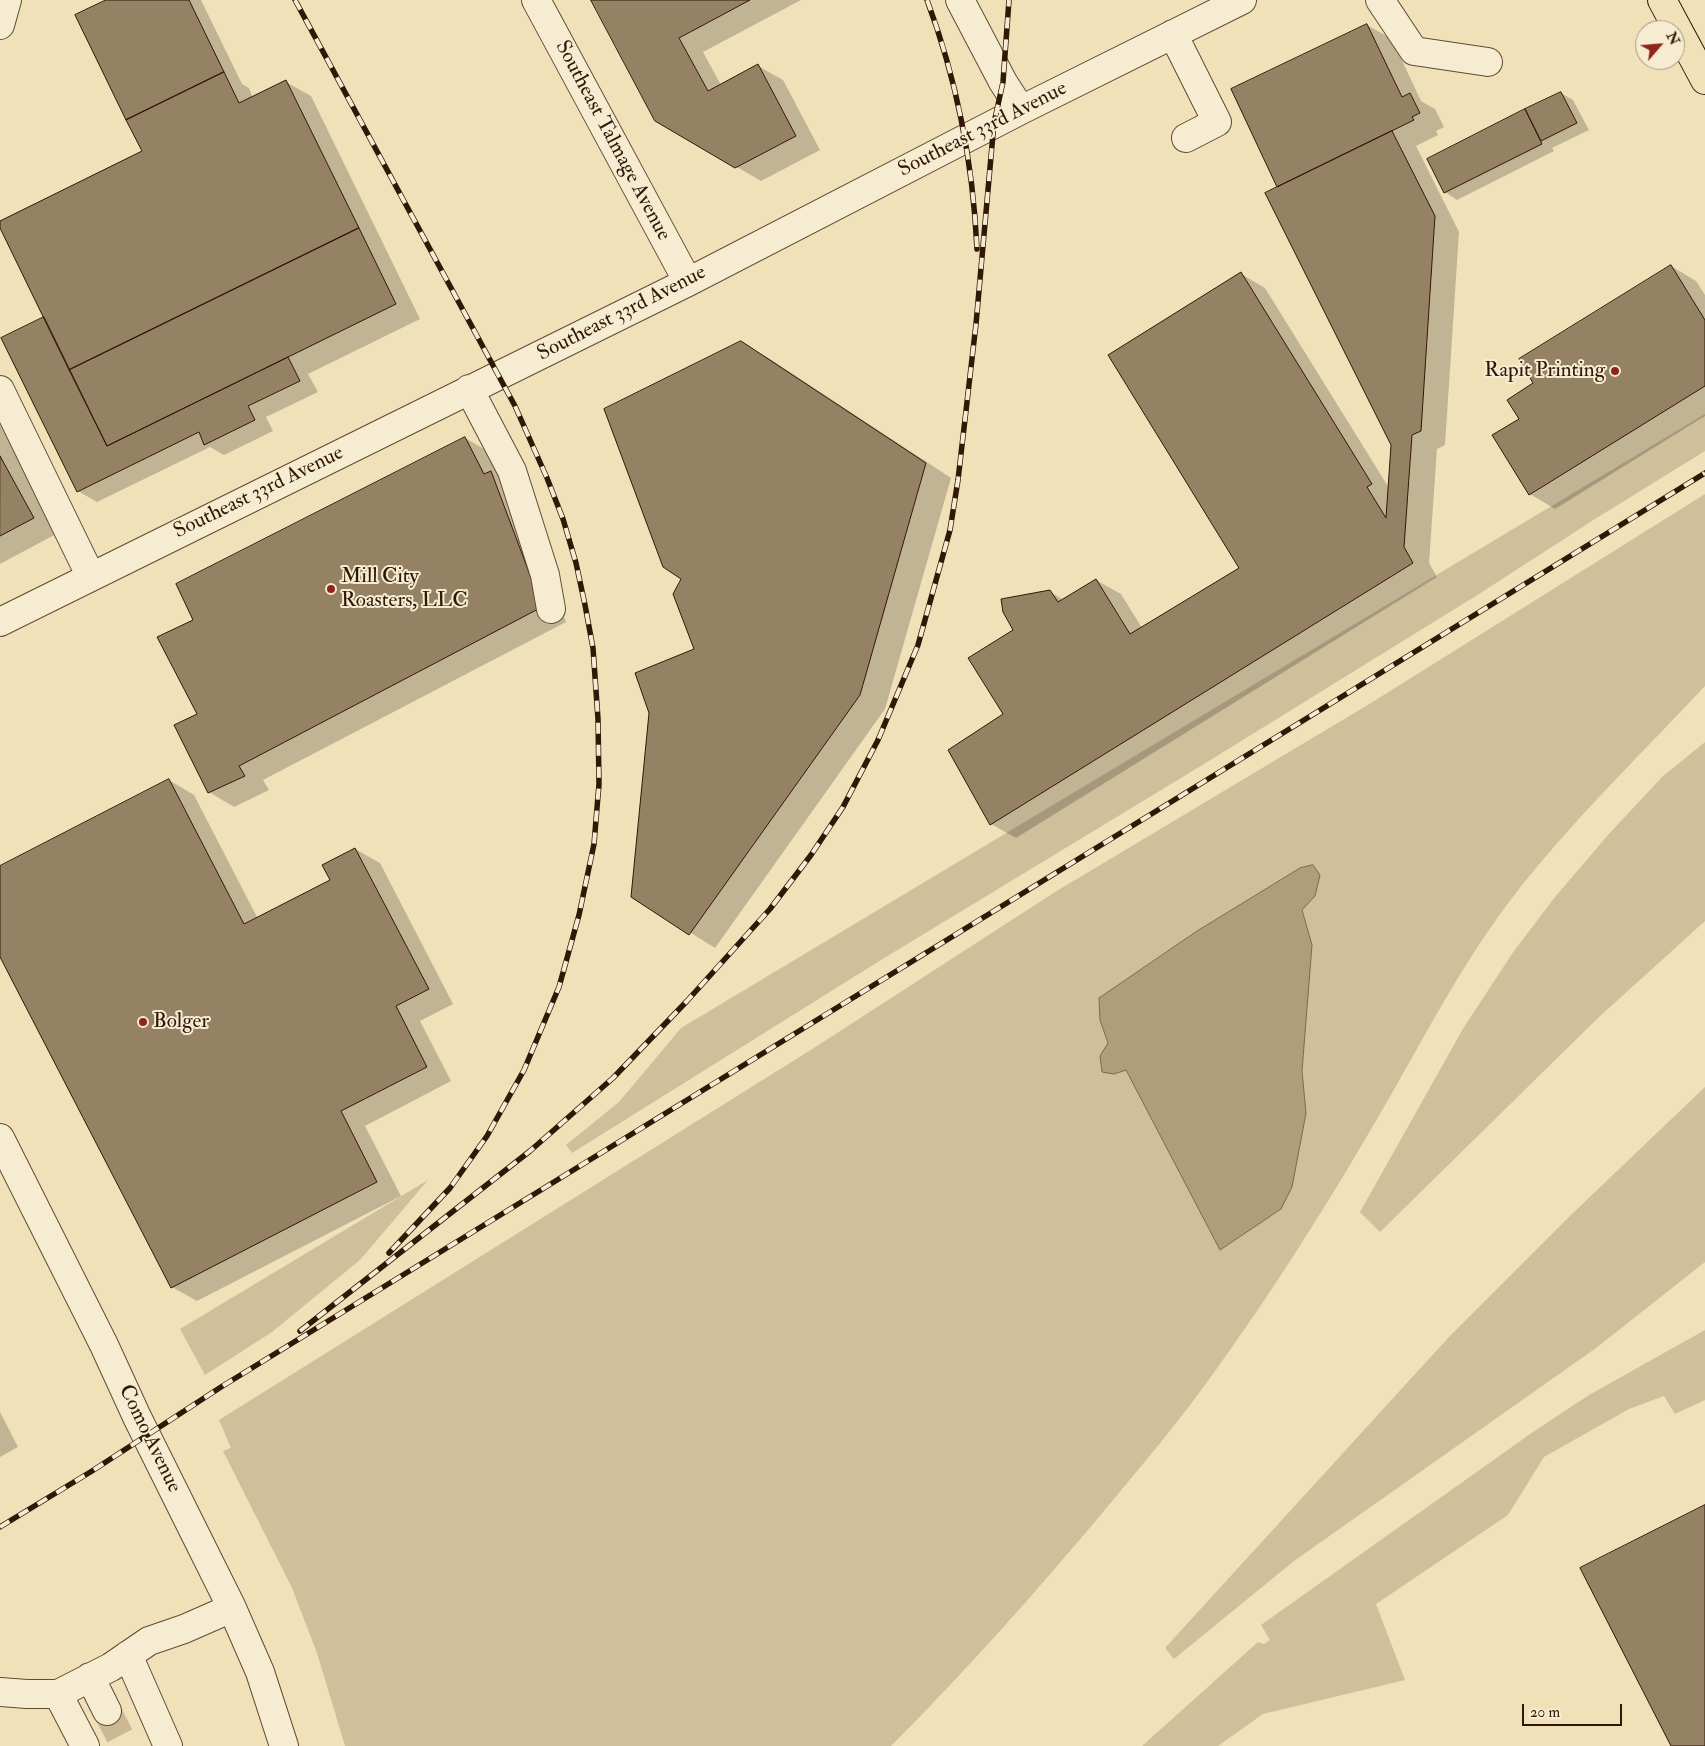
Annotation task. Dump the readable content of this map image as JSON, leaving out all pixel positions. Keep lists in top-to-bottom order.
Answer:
{
  "streets": {
    "street": ["Southeast 33rd Avenue", "Southeast Talmage Avenue", "Como Avenue"]
  },
  "crossings": [
    ["Southeast 33rd Avenue", "Southeast Talmage Avenue"]
  ],
  "places": ["Rapit Printing", "Mill City Roasters, LLC", "Bolger"],
  "scale_bar": "20 m",
  "north": "top right"
}
